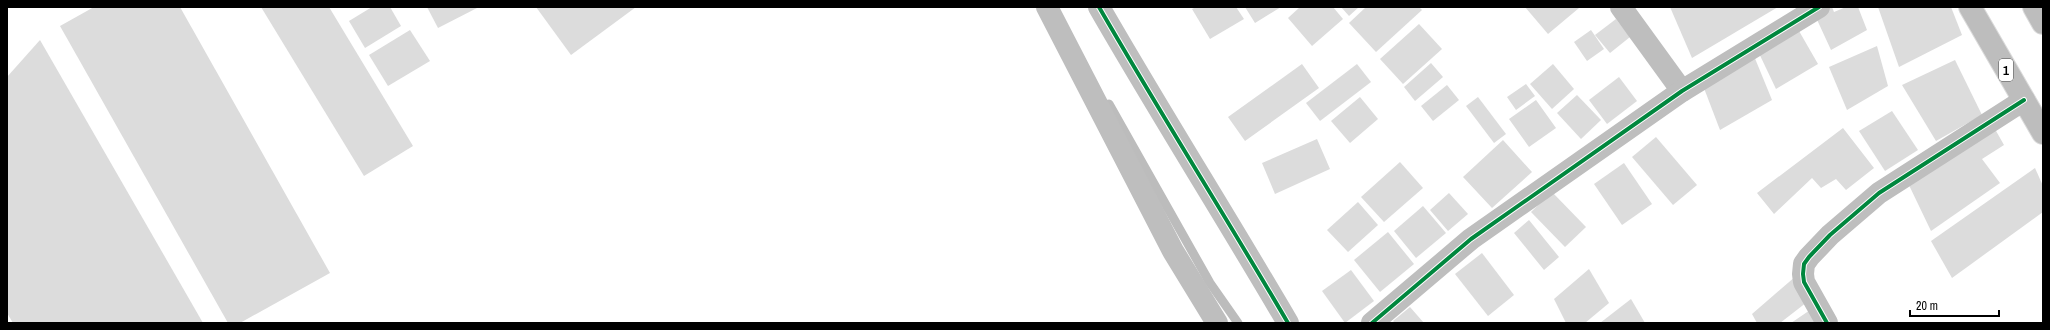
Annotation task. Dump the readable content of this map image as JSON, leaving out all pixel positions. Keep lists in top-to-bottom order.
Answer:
{
  "streets": {
    "highway": ["1"]
  },
  "scale_bar": "20 m"
}
